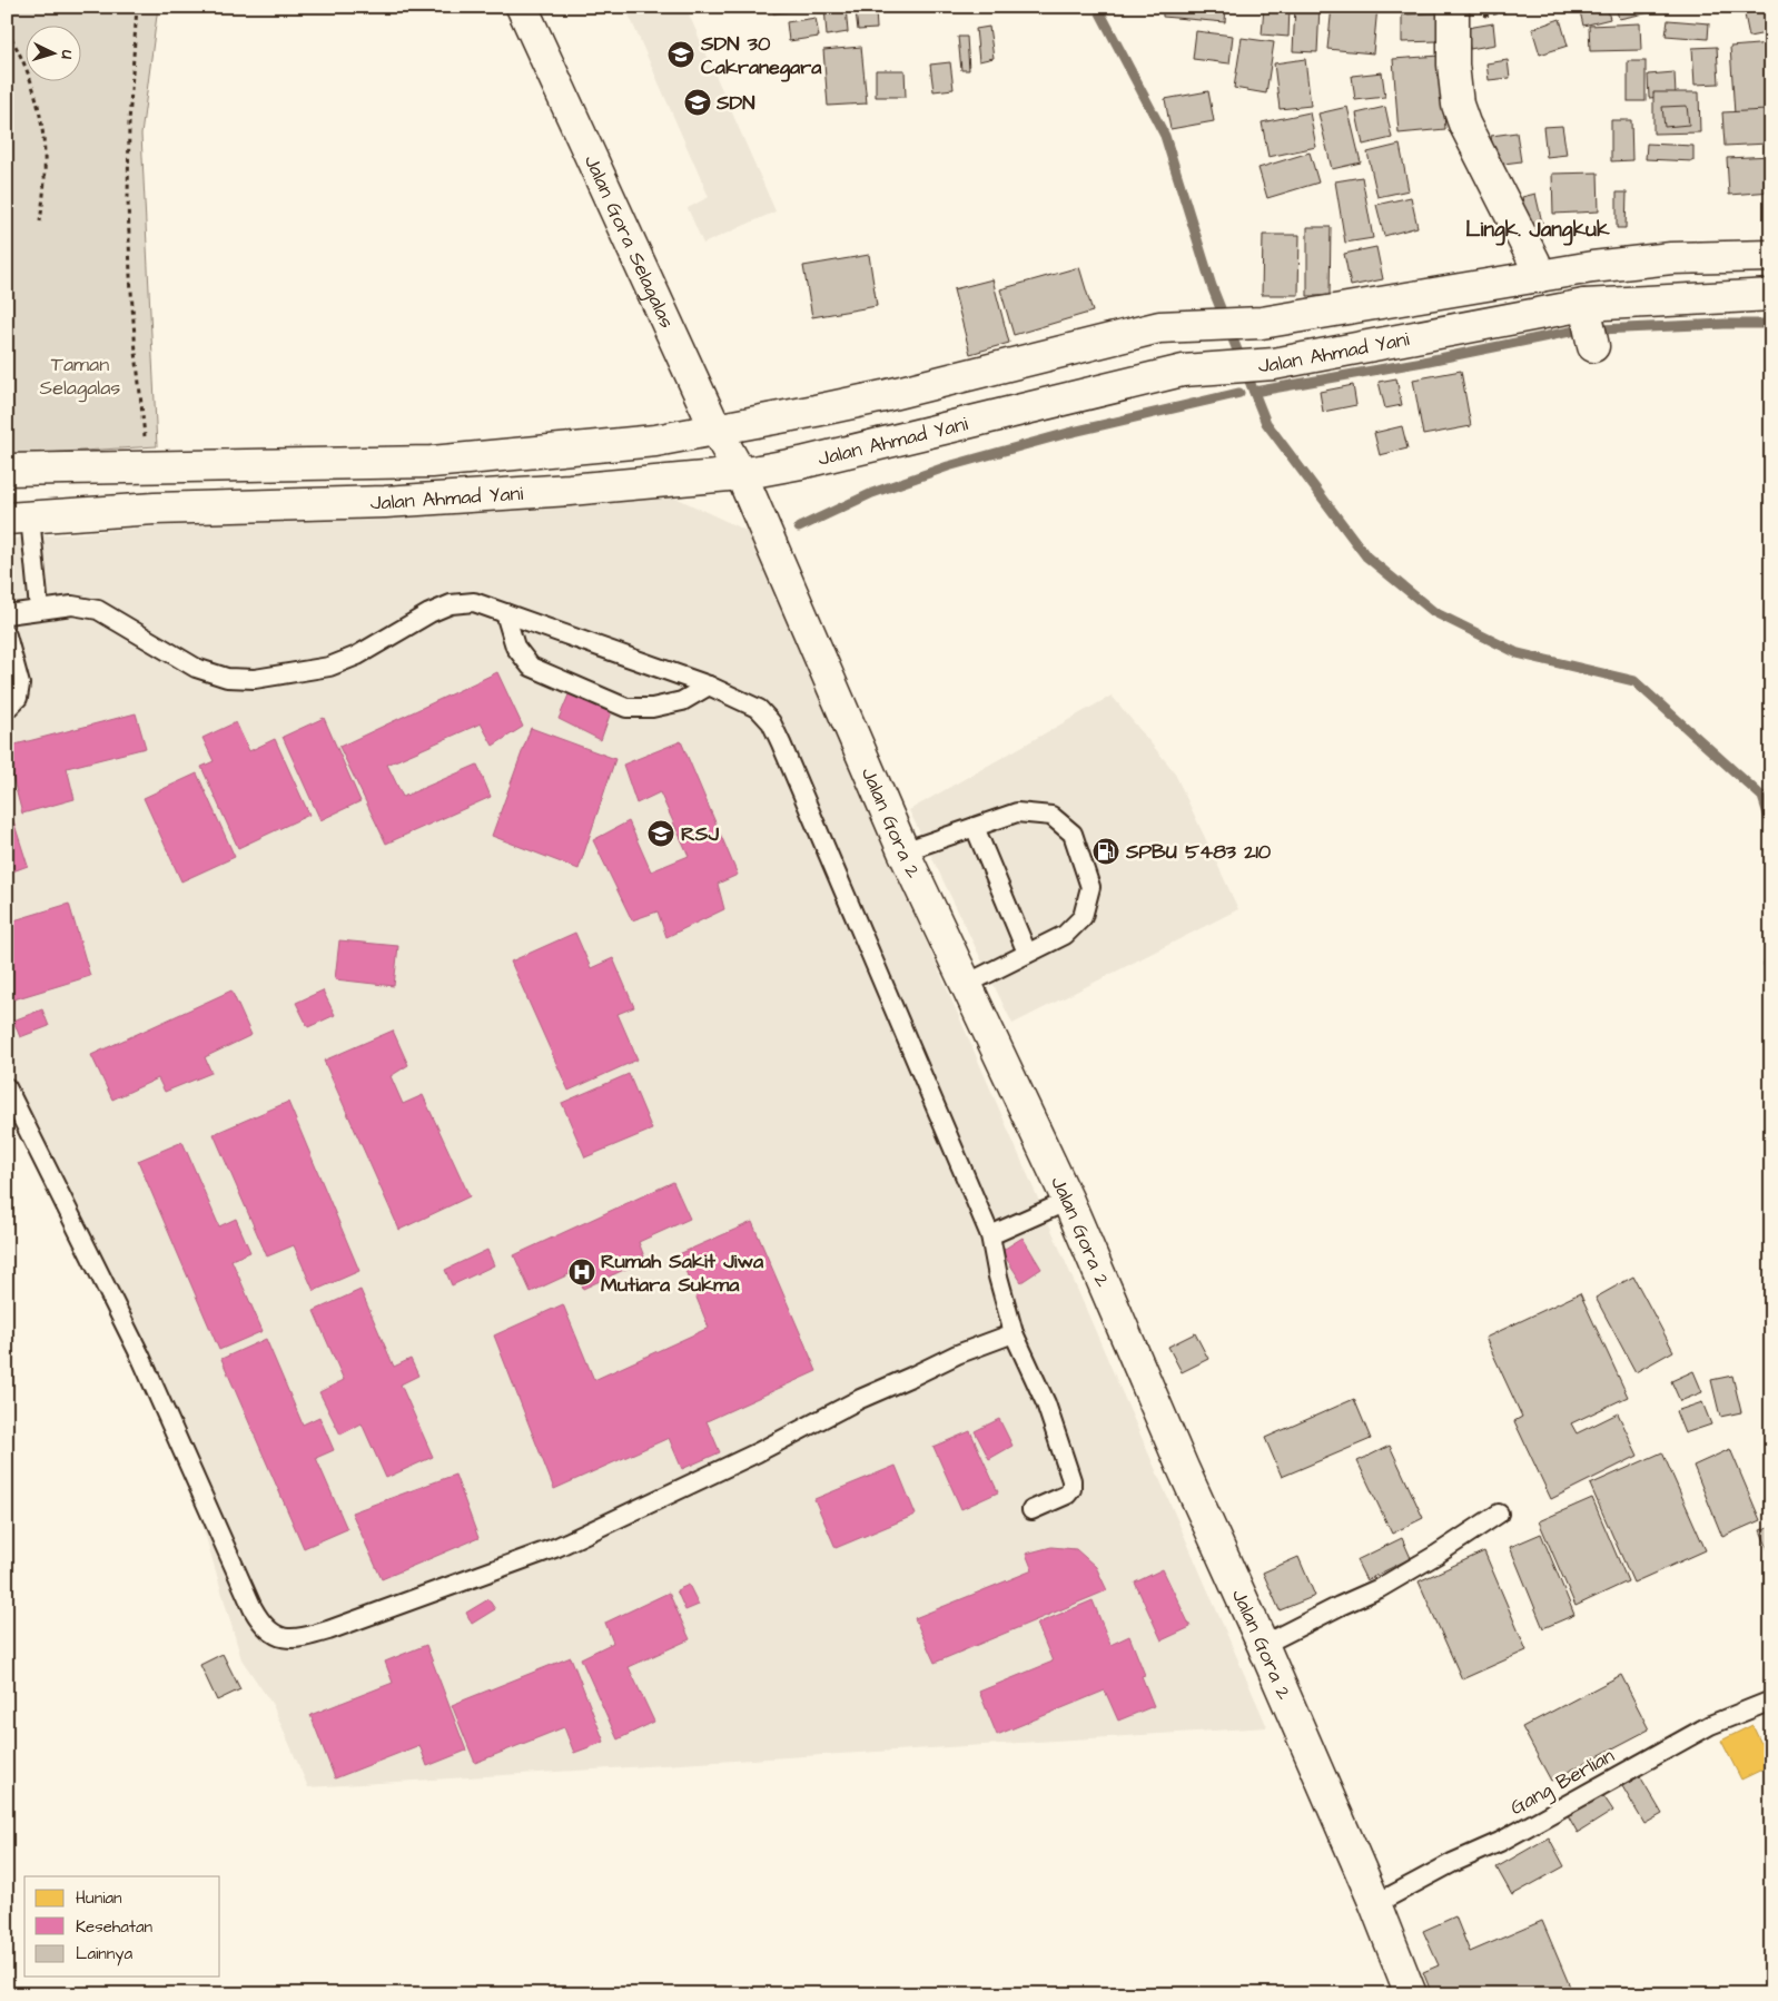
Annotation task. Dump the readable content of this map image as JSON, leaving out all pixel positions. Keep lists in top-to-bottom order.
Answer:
{
  "streets": {
    "main road": ["Jalan Gora Selagalas", "Jalan Ahmad Yani", "Jalan Gora 2"],
    "lane": ["Gang Berlian"]
  },
  "crossings": [
    ["Jalan Gora Selagalas", "Jalan Ahmad Yani"],
    ["Jalan Gora Selagalas", "Jalan Gora 2"],
    ["Jalan Ahmad Yani", "Jalan Gora 2"],
    ["Jalan Gora 2", "Gang Berlian"]
  ],
  "districts": ["Lingk. Jangkuk"],
  "parks": ["Taman Selagalas"],
  "places": {
    "school or university": ["SDN 30 Cakranegara", "SDN", "RSJ"],
    "fuel station": ["SPBU 5483 210"],
    "hospital": ["Rumah Sakit Jiwa Mutiara Sukma"]
  },
  "legend": ["Hunian", "Kesehatan", "Lainnya"],
  "north": "right"
}
